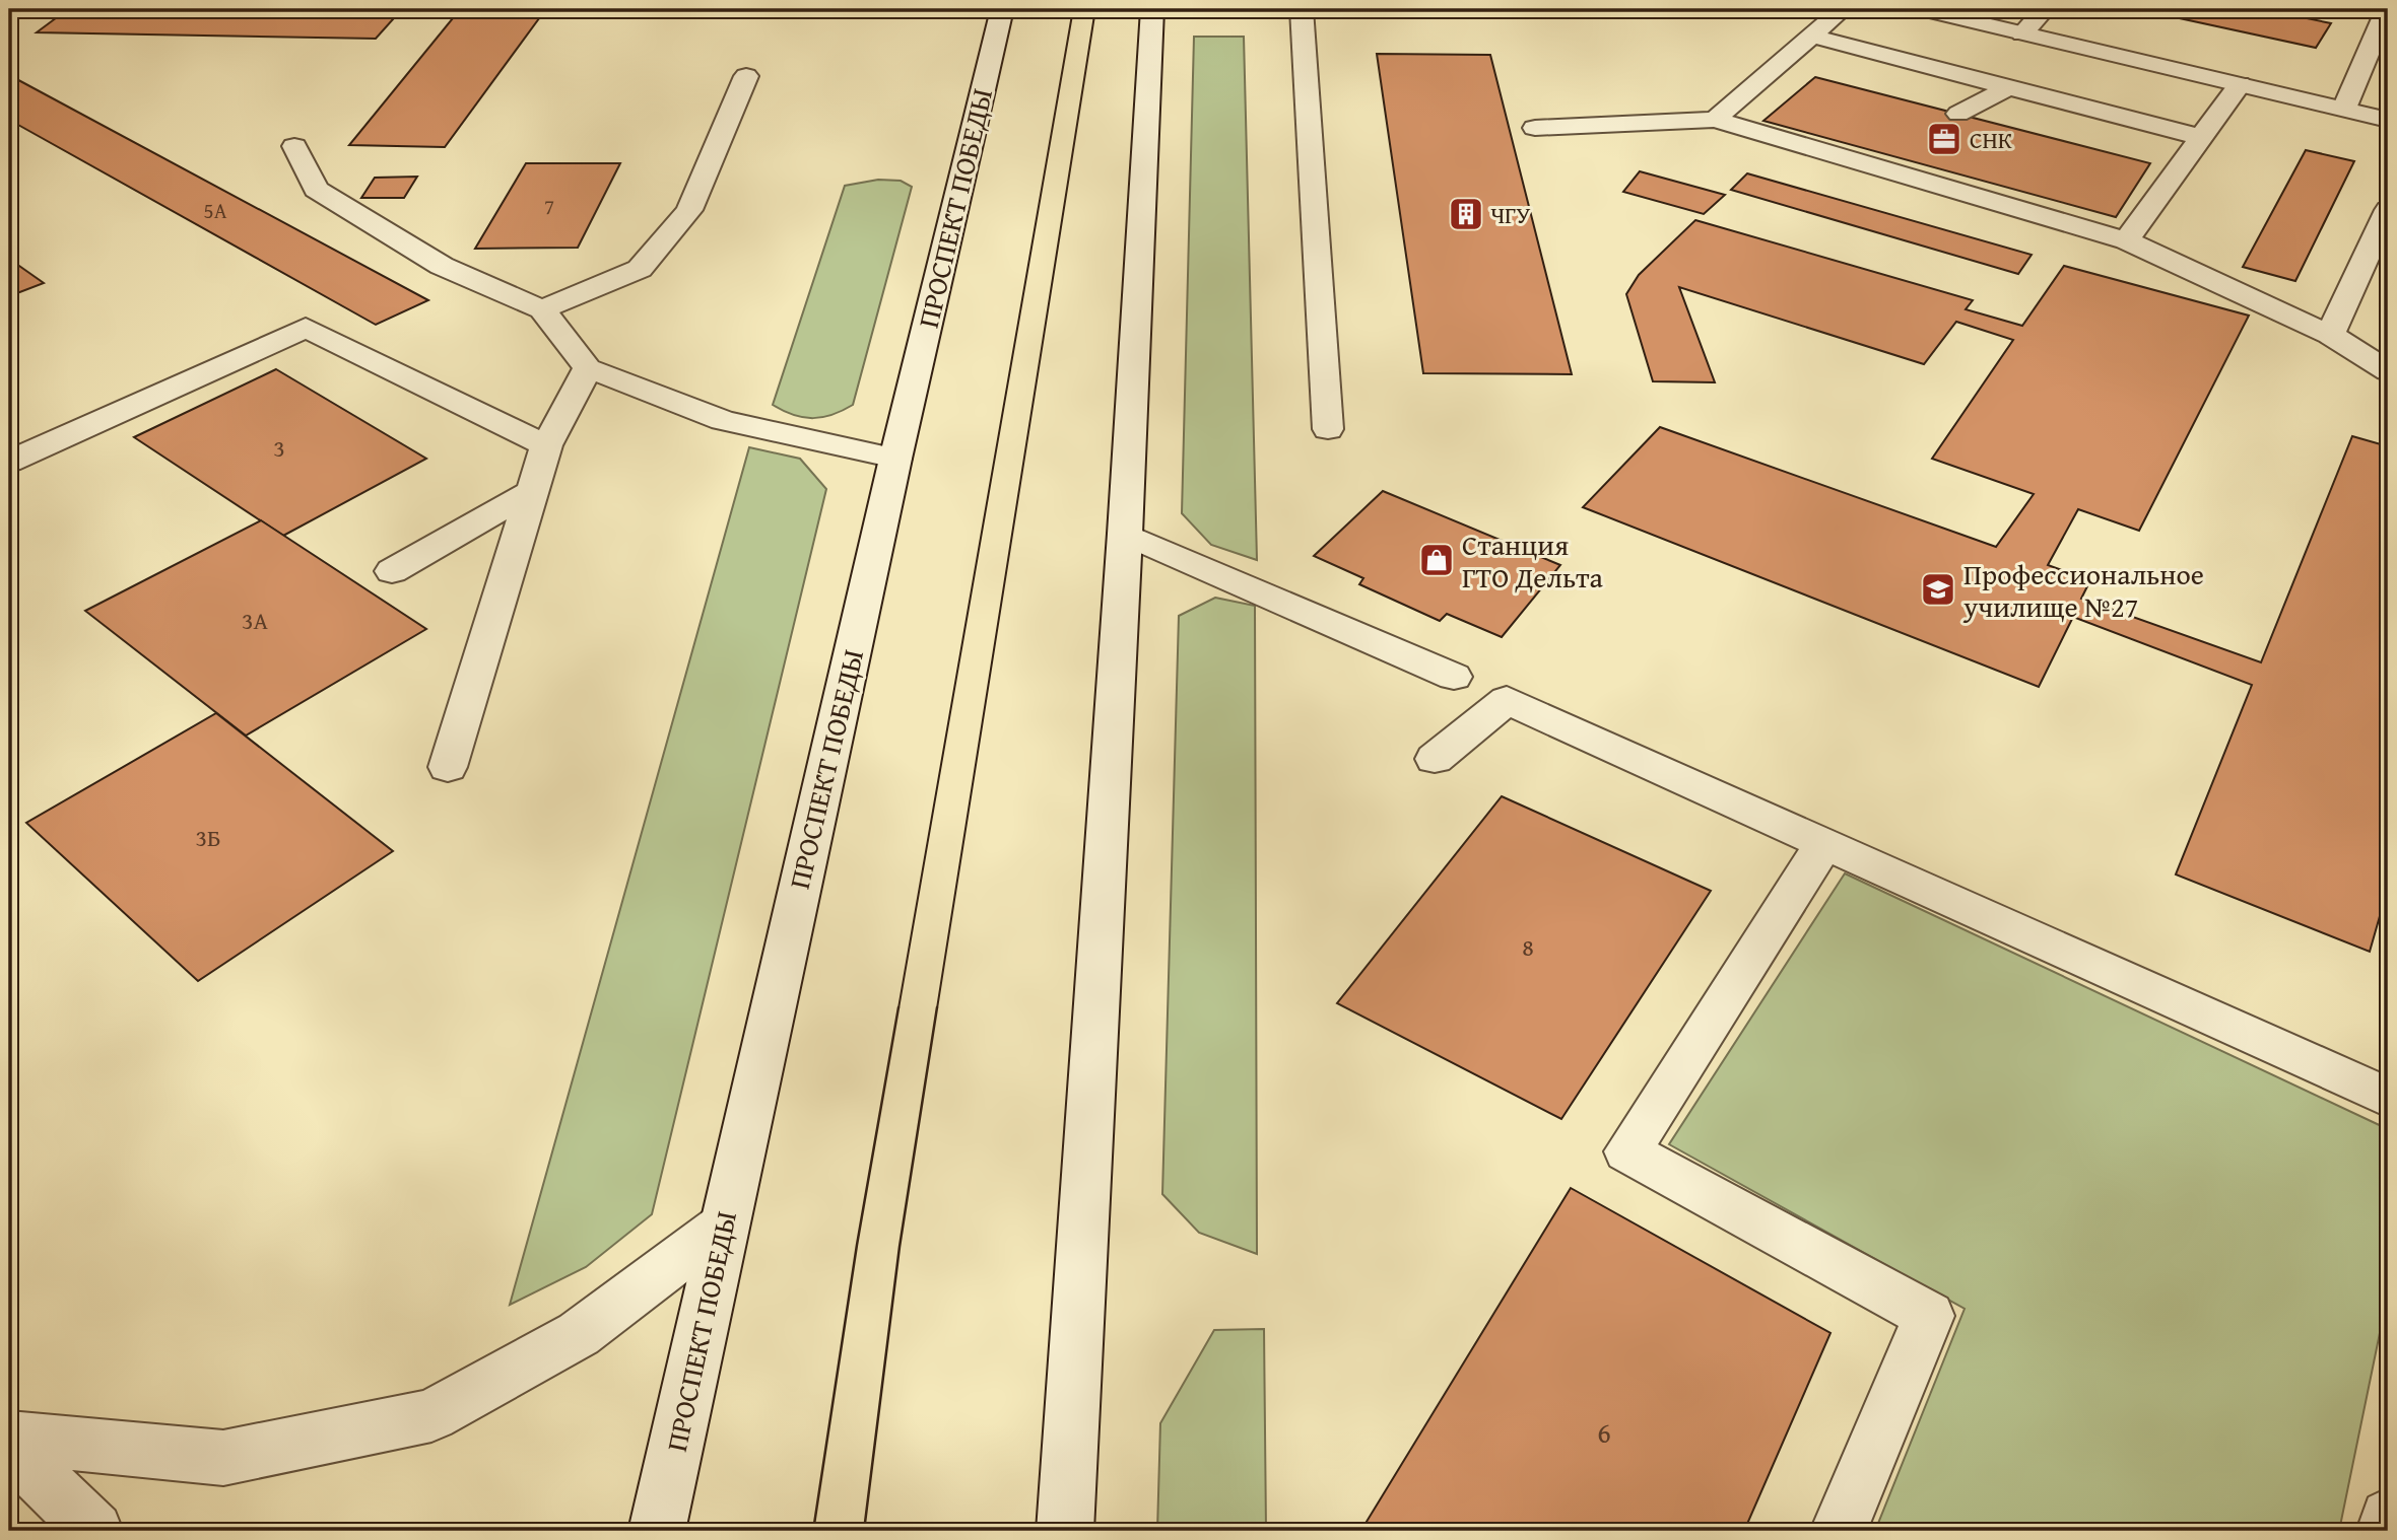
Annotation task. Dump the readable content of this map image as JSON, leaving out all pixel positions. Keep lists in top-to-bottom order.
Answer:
{
  "streets": {
    "main road": ["ПРОСПЕКТ ПОБЕДЫ"]
  },
  "places": {
    "office": ["СНК"],
    "building": ["ЧГУ"],
    "shop": ["Станция ГТО Дельта"],
    "school or university": ["Профессиональное училище №27"]
  },
  "house_numbers": [
    "7",
    "5А",
    "3",
    "3А",
    "3Б",
    "8",
    "6"
  ]
}
